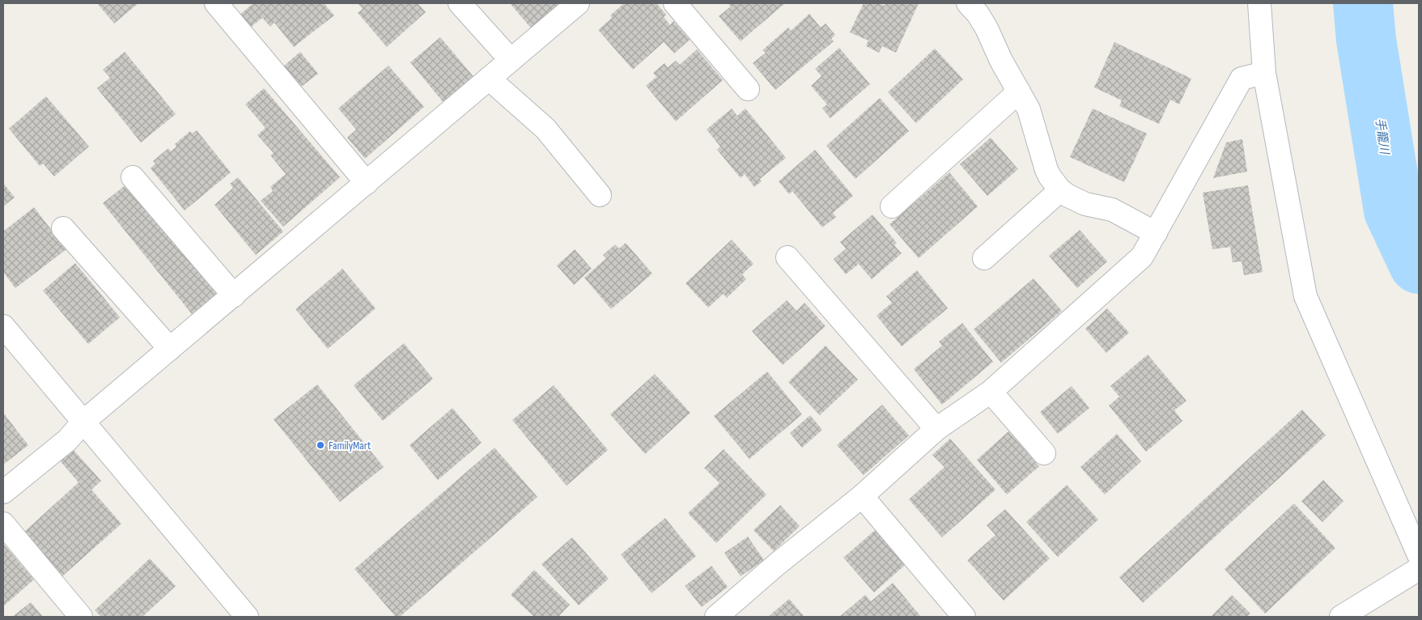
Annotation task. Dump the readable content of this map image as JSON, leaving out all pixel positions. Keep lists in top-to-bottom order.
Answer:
{
  "water": ["手籠川"],
  "places": ["FamilyMart"]
}
